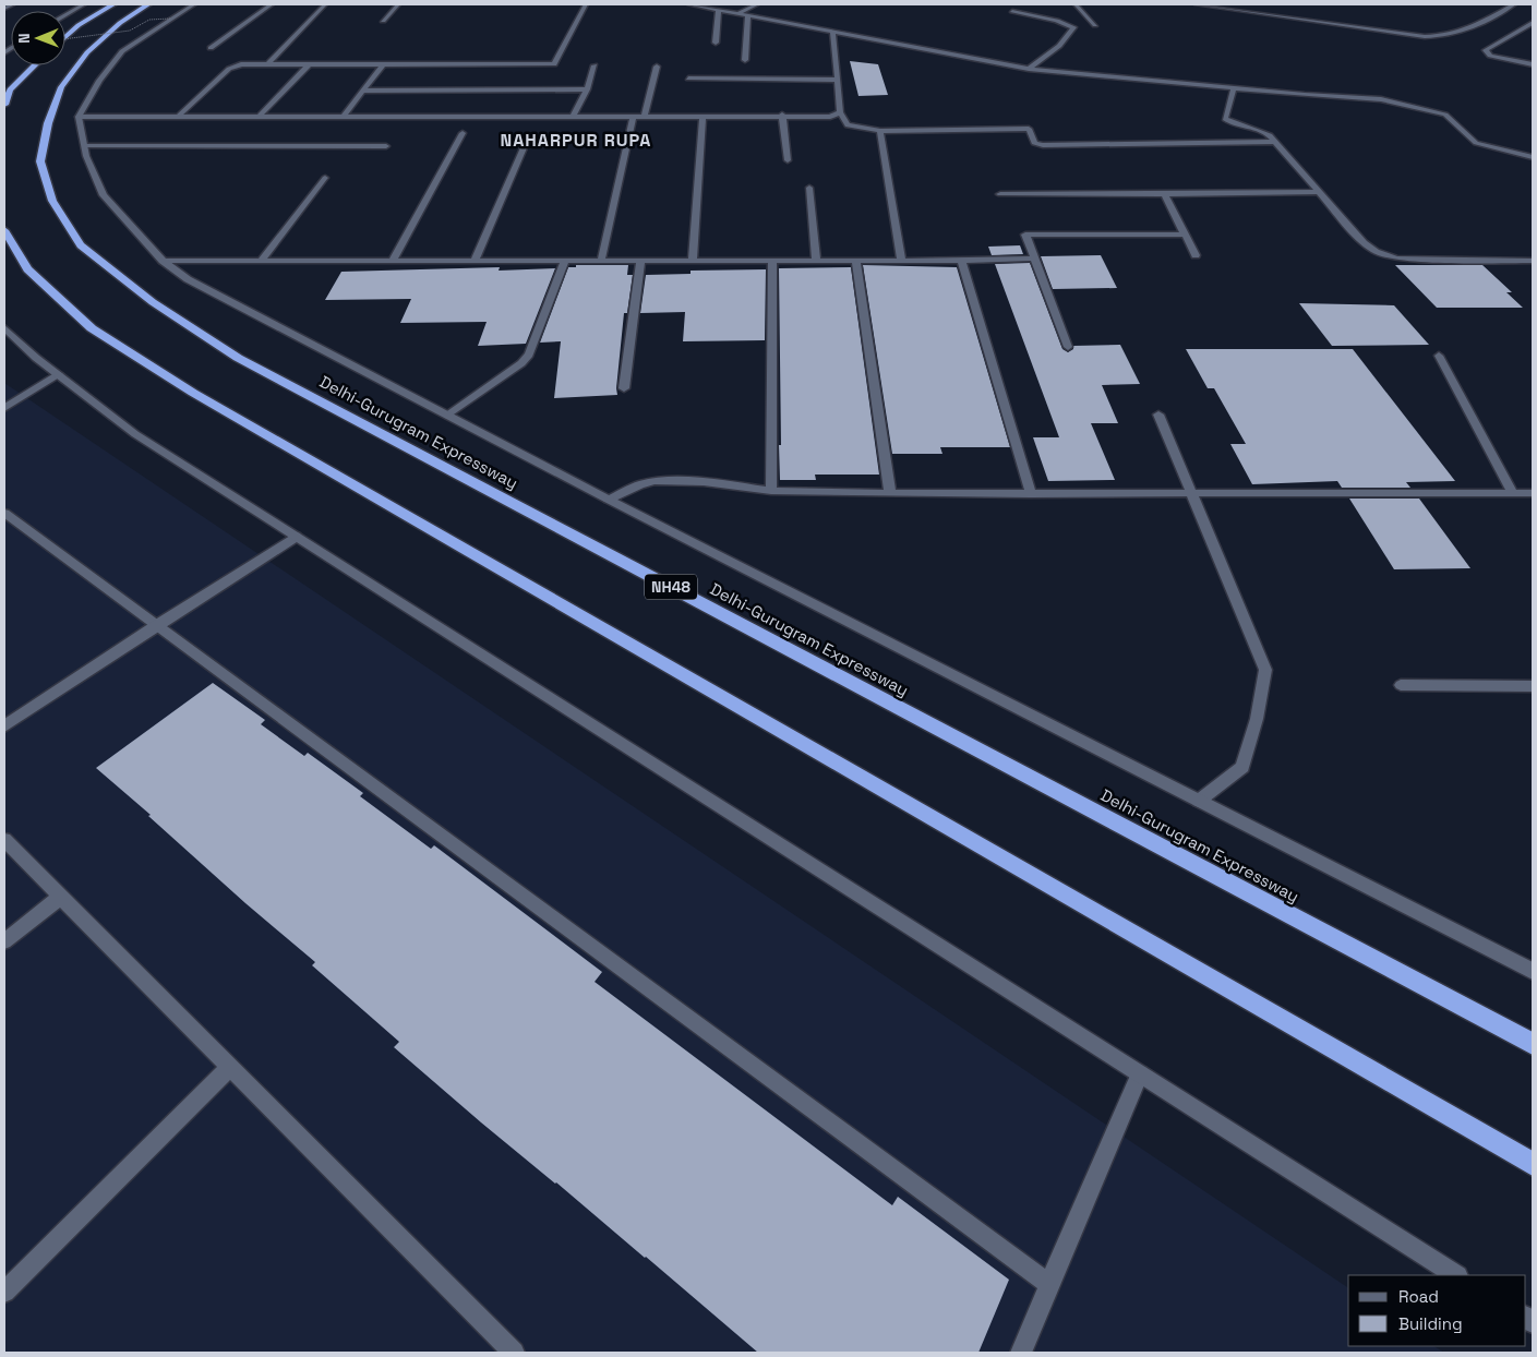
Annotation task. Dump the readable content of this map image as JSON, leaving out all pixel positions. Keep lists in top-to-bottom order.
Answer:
{
  "streets": {
    "highway": ["Delhi-Gurugram Expressway", "NH48"]
  },
  "districts": ["NAHARPUR RUPA"],
  "legend": ["Road", "Building"],
  "north": "left"
}
